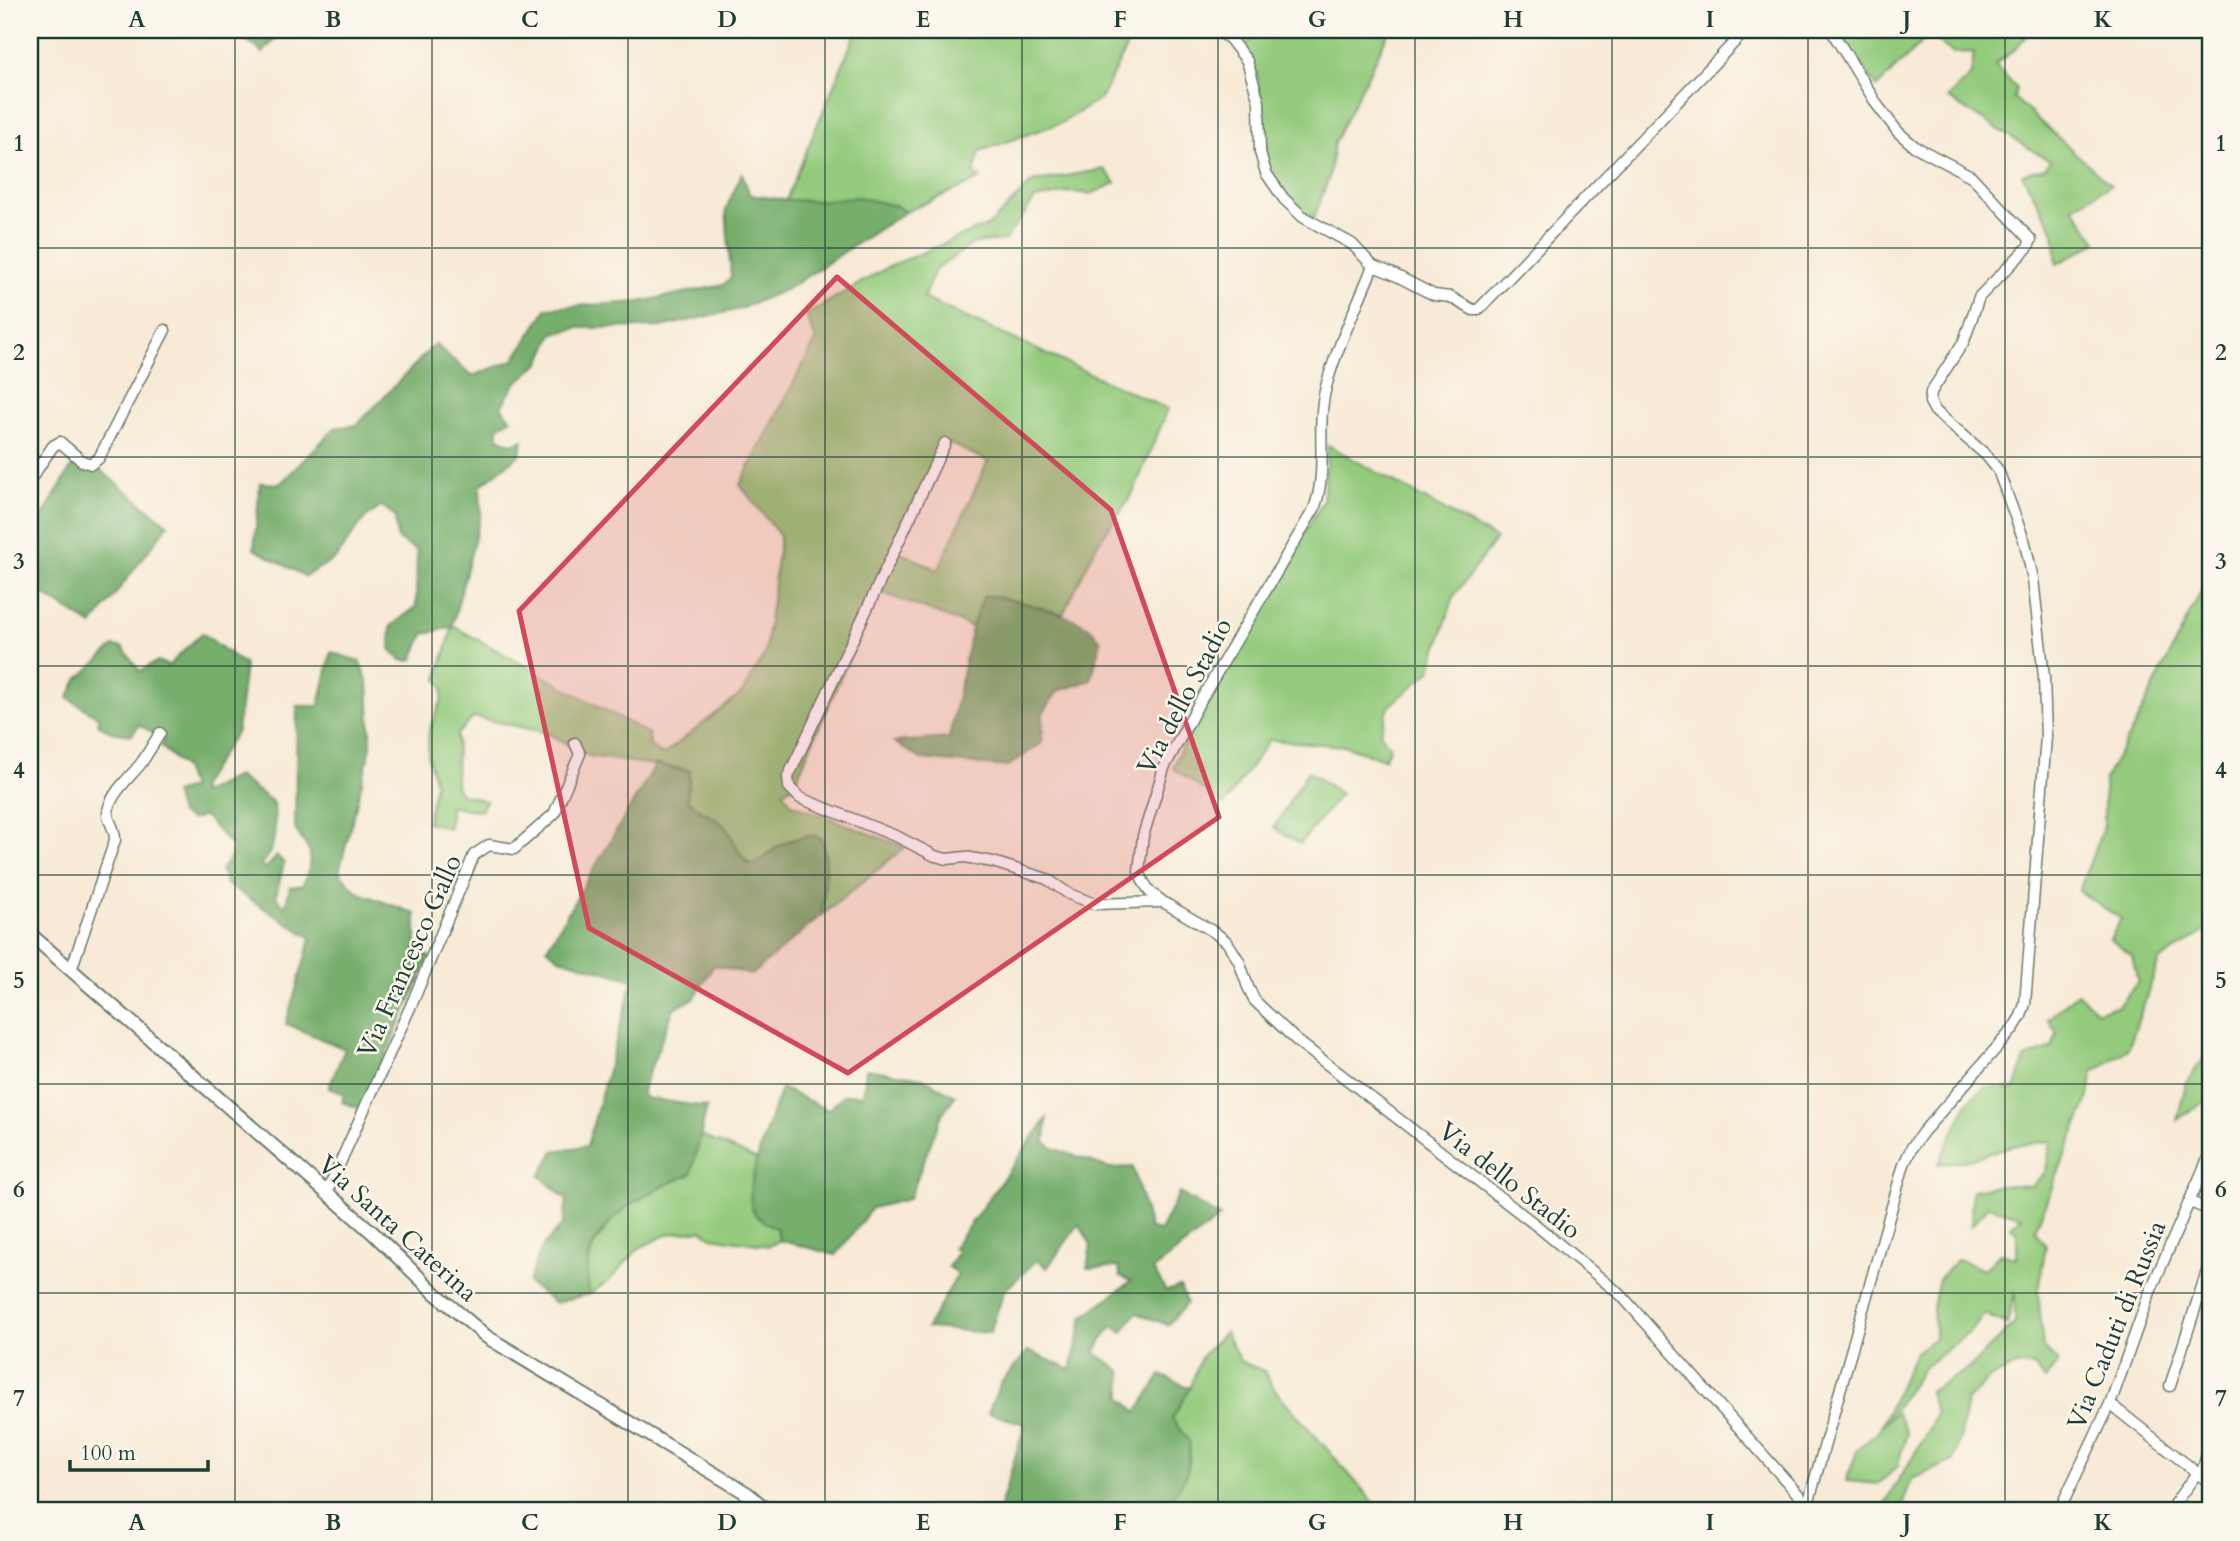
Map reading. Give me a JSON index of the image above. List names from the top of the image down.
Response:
{
  "streets": {
    "street": [
      "Via dello Stadio",
      "Via Francesco Gallo",
      "Via Santa Caterina",
      "Via Caduti di Russia"
    ]
  },
  "crossings": [
    ["Via Francesco Gallo", "Via Santa Caterina"]
  ],
  "scale_bar": "100 m",
  "grid": {
    "columns": [
      "A",
      "B",
      "C",
      "D",
      "E",
      "F",
      "G",
      "H",
      "I",
      "J",
      "K"
    ],
    "rows": [
      "1",
      "2",
      "3",
      "4",
      "5",
      "6",
      "7"
    ]
  }
}
